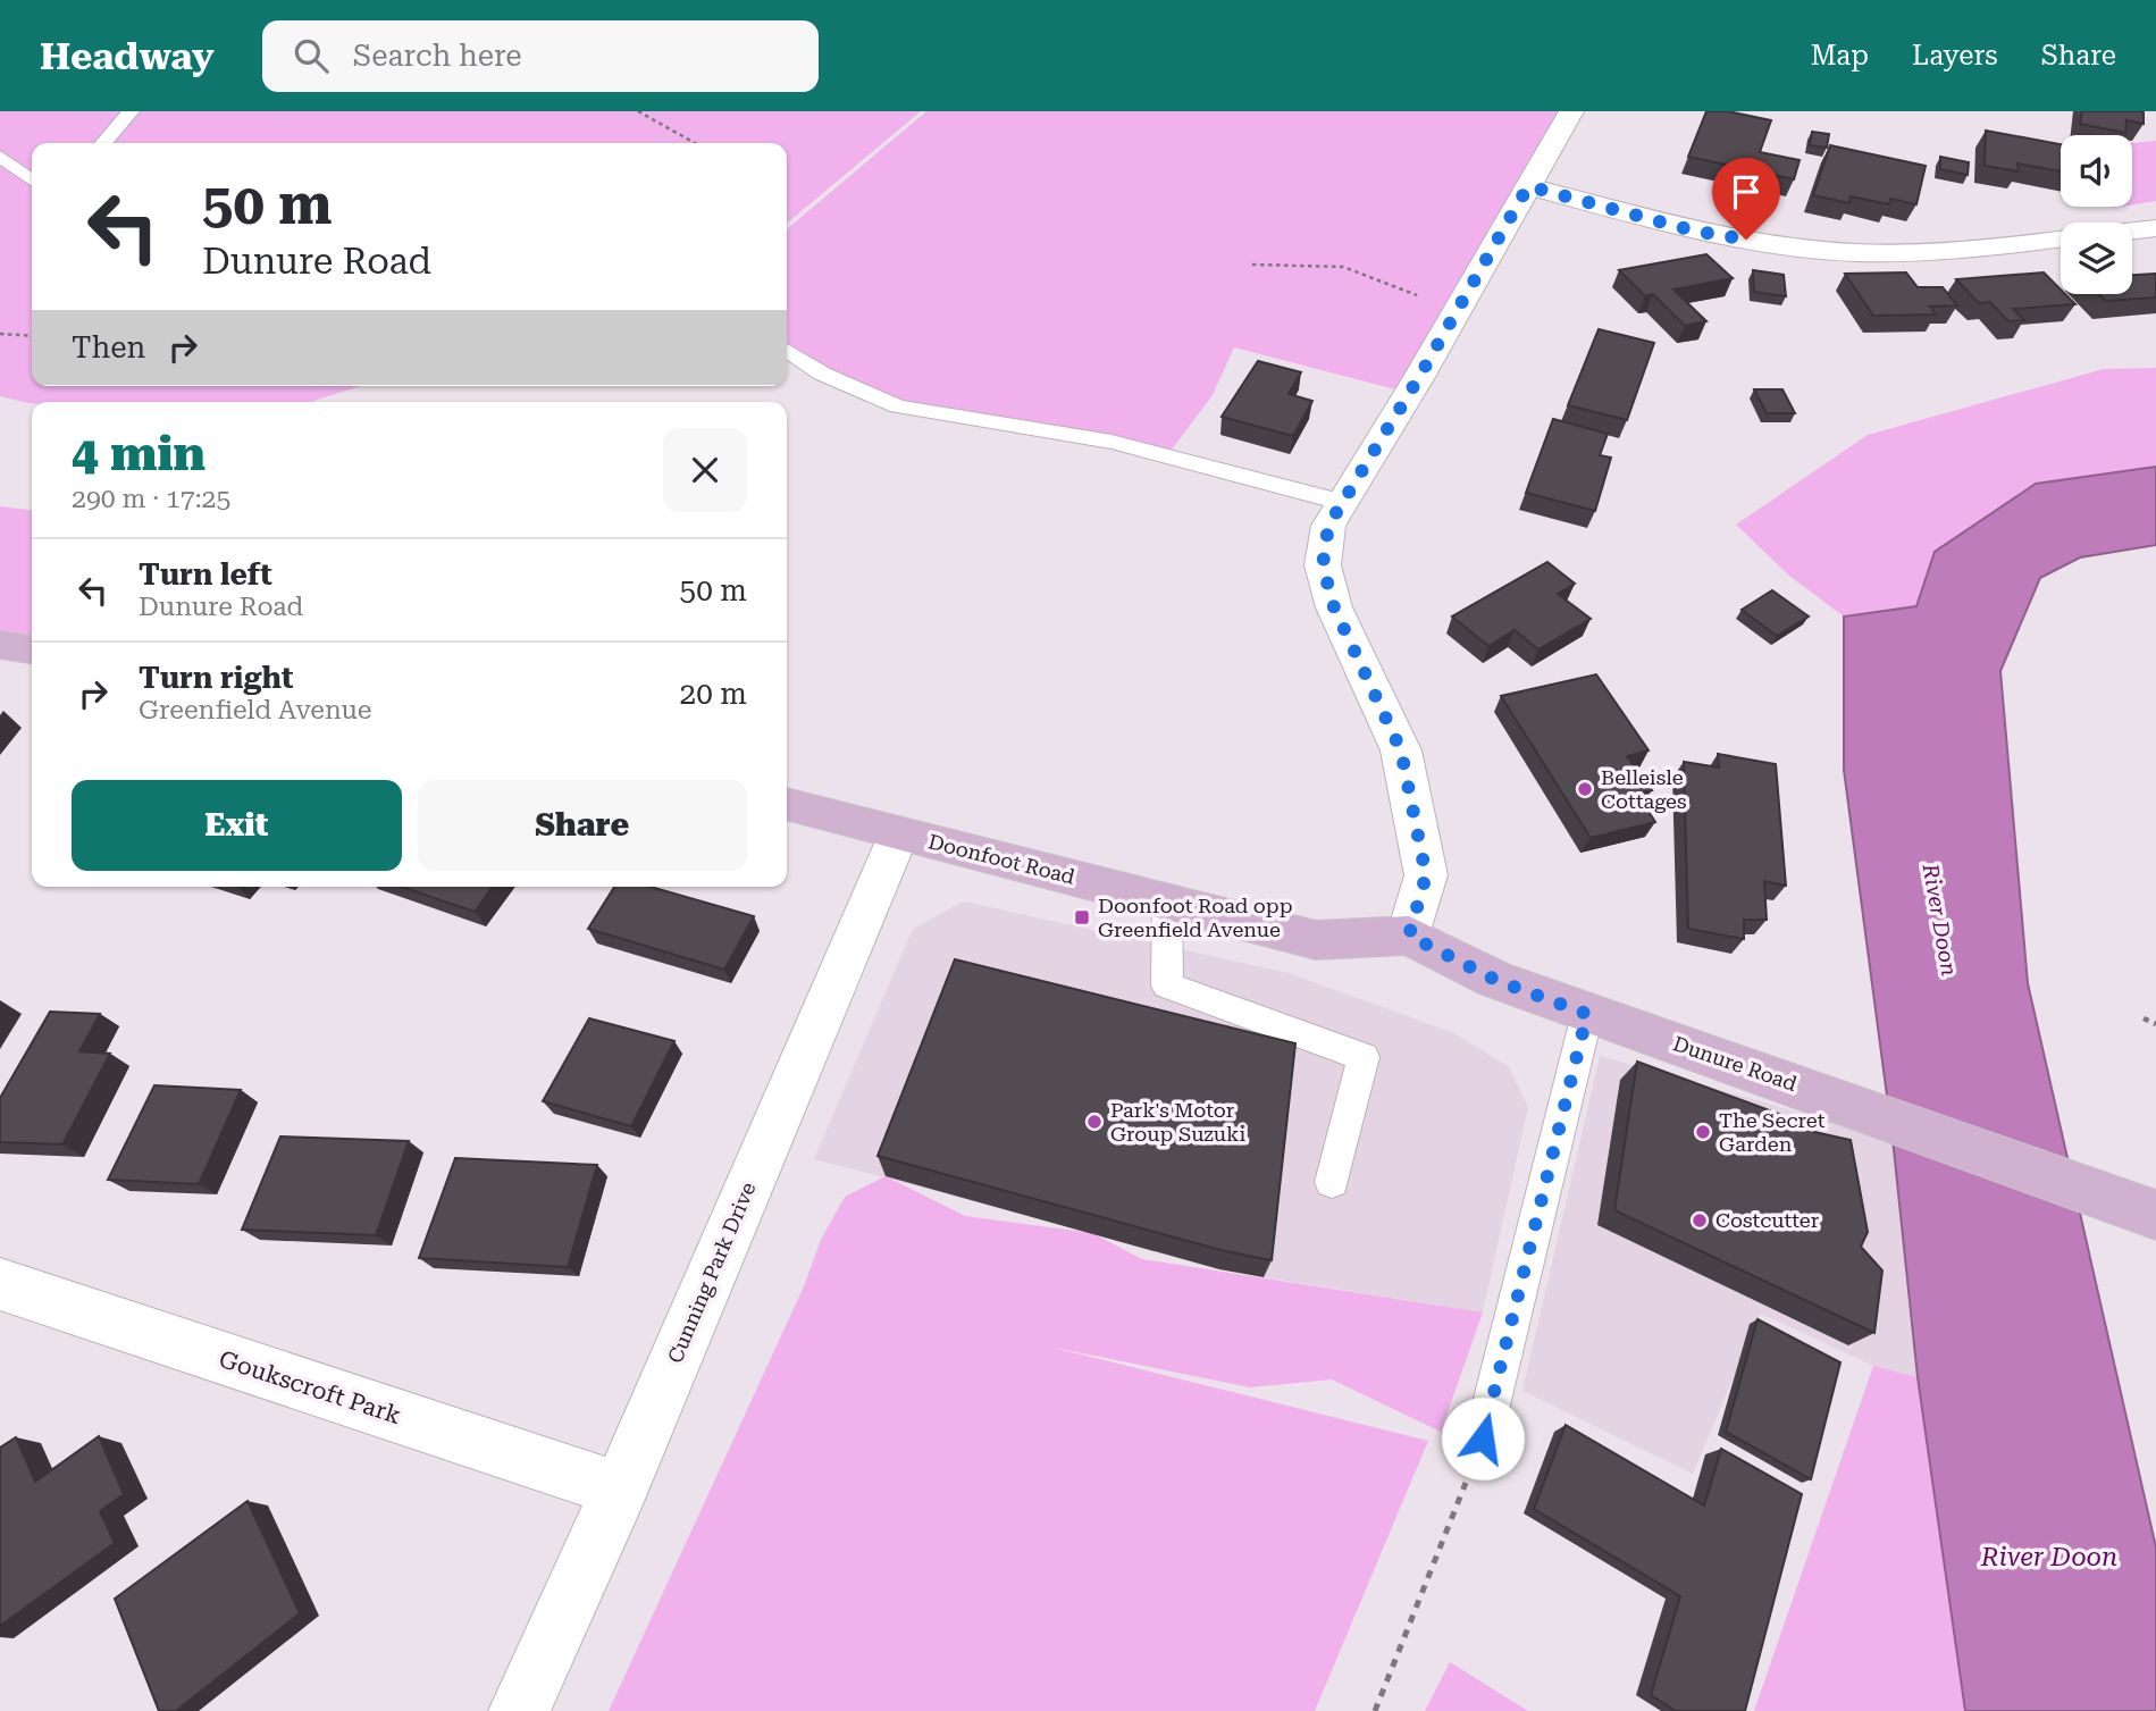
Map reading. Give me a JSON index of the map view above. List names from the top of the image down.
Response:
{
  "streets": {
    "main road": ["Doonfoot Road", "Dunure Road"],
    "street": ["Cunning Park Drive", "Goukscroft Park"]
  },
  "crossings": [
    ["Doonfoot Road", "Dunure Road"],
    ["Doonfoot Road", "Cunning Park Drive"],
    ["Cunning Park Drive", "Goukscroft Park"]
  ],
  "water": ["River Doon"],
  "places": {
    "other": [
      "Belleisle Cottages",
      "Park's Motor Group Suzuki",
      "The Secret Garden",
      "Costcutter"
    ],
    "transit": ["Doonfoot Road opp Greenfield Avenue"]
  },
  "page": {
    "header": "Headway",
    "search": "Search here",
    "nav": ["Map", "Layers", "Share"],
    "turn": ["50 m", "Dunure Road"],
    "then": "Then",
    "heading": ["4 min", "290 m · 17:25"],
    "list": [
      {
        "name": "Turn left",
        "note": "Dunure Road",
        "value": "50 m"
      },
      {
        "name": "Turn right",
        "note": "Greenfield Avenue",
        "value": "20 m"
      }
    ],
    "buttons": ["Exit", "Share"]
  }
}
